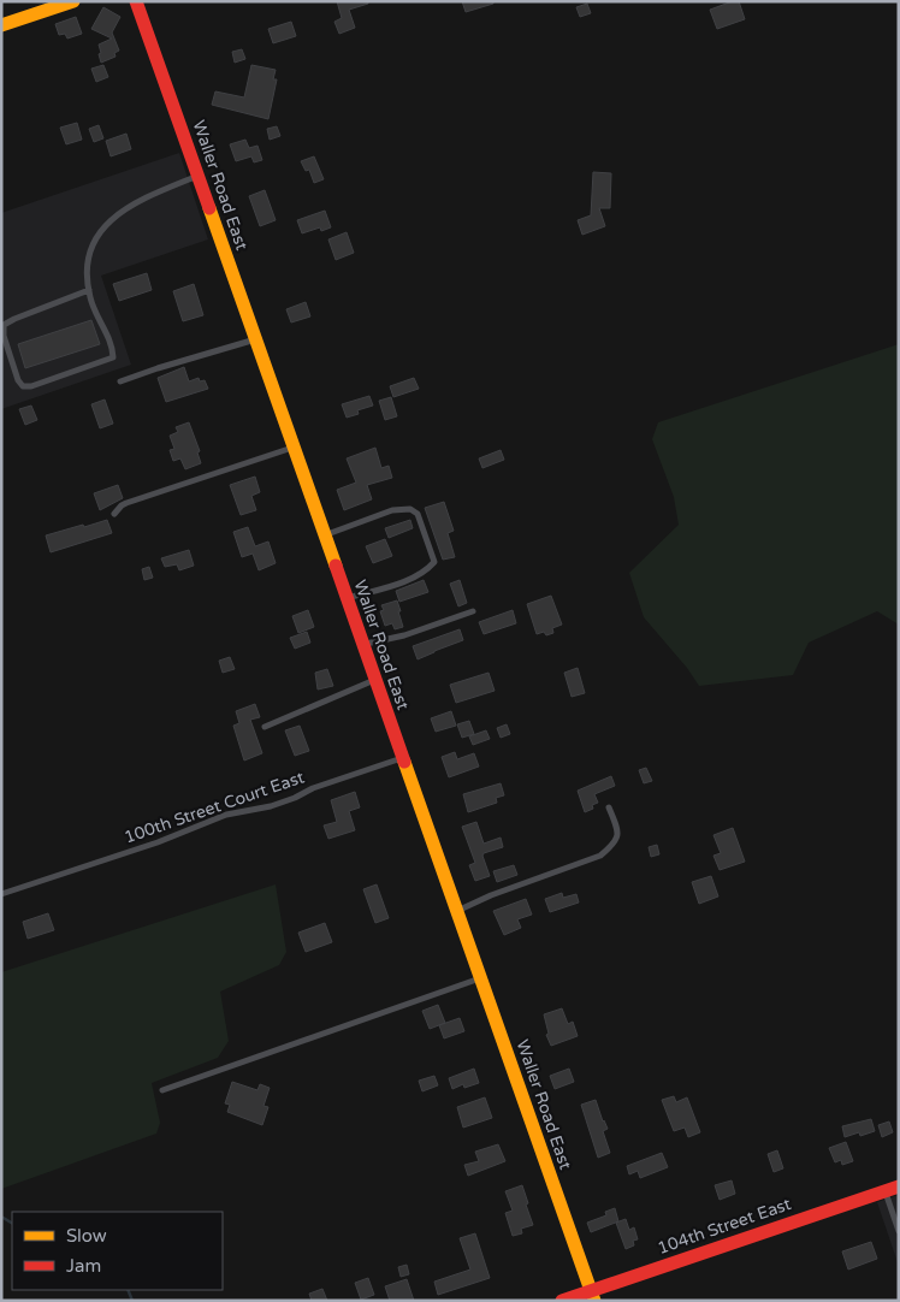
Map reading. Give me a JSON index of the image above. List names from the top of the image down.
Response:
{
  "streets": {
    "street": ["Waller Road East", "104th Street East"],
    "lane": ["100th Street Court East"]
  },
  "crossings": [
    ["Waller Road East", "100th Street Court East"],
    ["Waller Road East", "104th Street East"]
  ],
  "legend": ["Slow", "Jam"]
}
